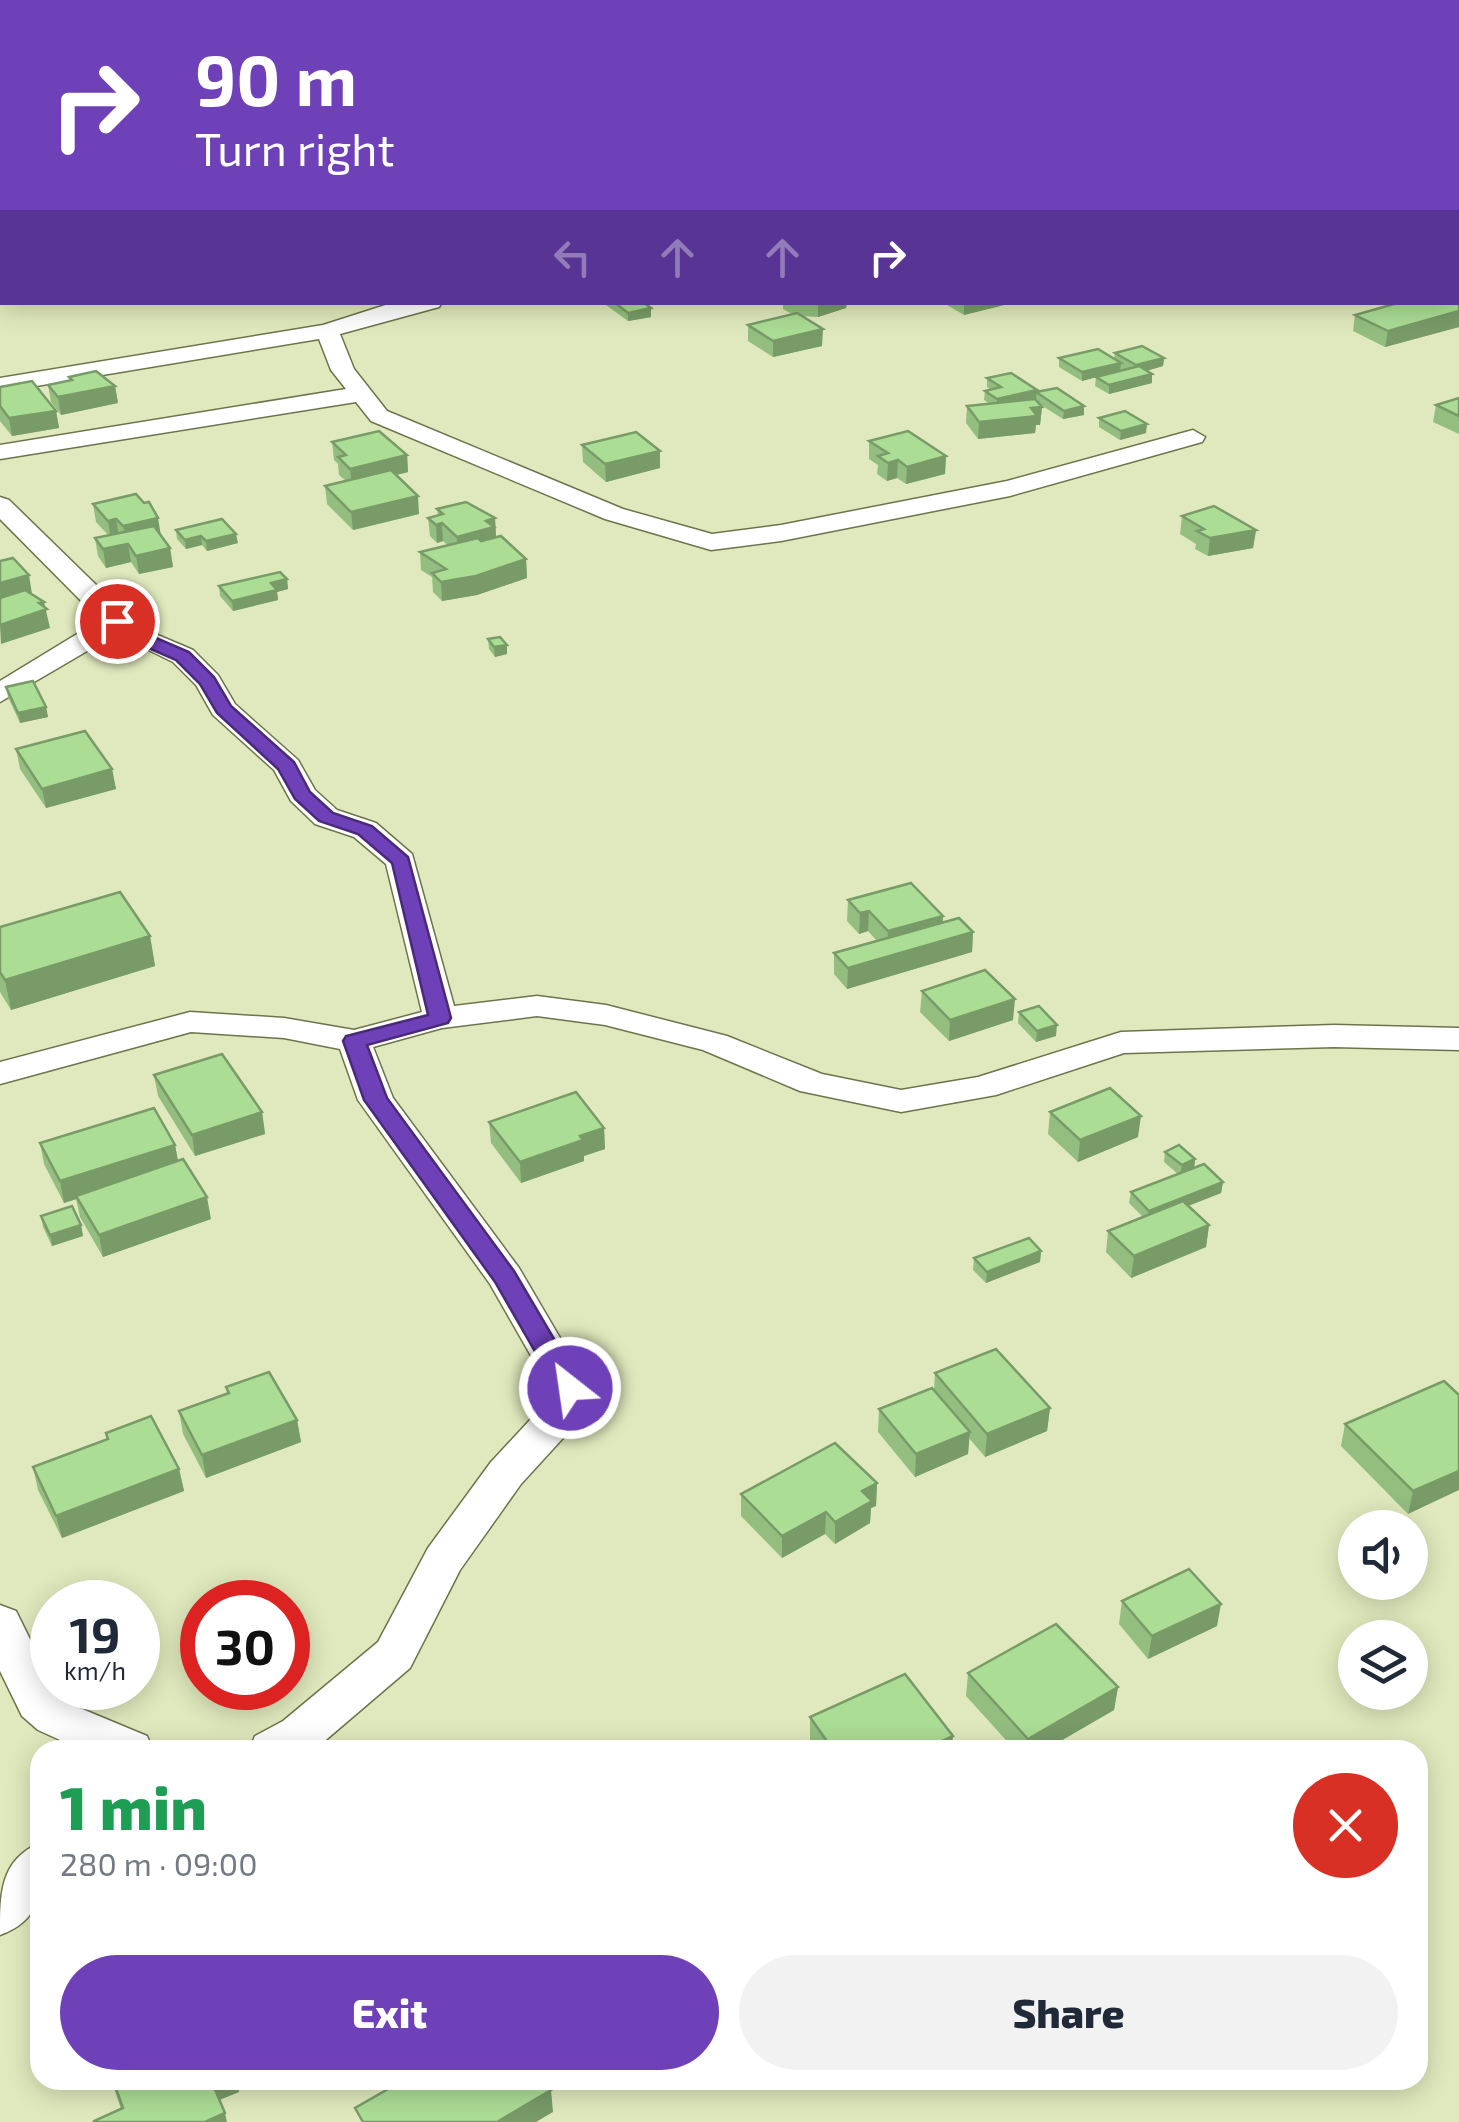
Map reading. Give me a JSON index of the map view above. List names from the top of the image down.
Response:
{
  "page": {
    "turn": ["90 m", "Turn right"],
    "speed": "19 km/h",
    "limit": "30",
    "heading": ["1 min", "280 m · 09:00"],
    "buttons": ["Exit", "Share"]
  }
}
